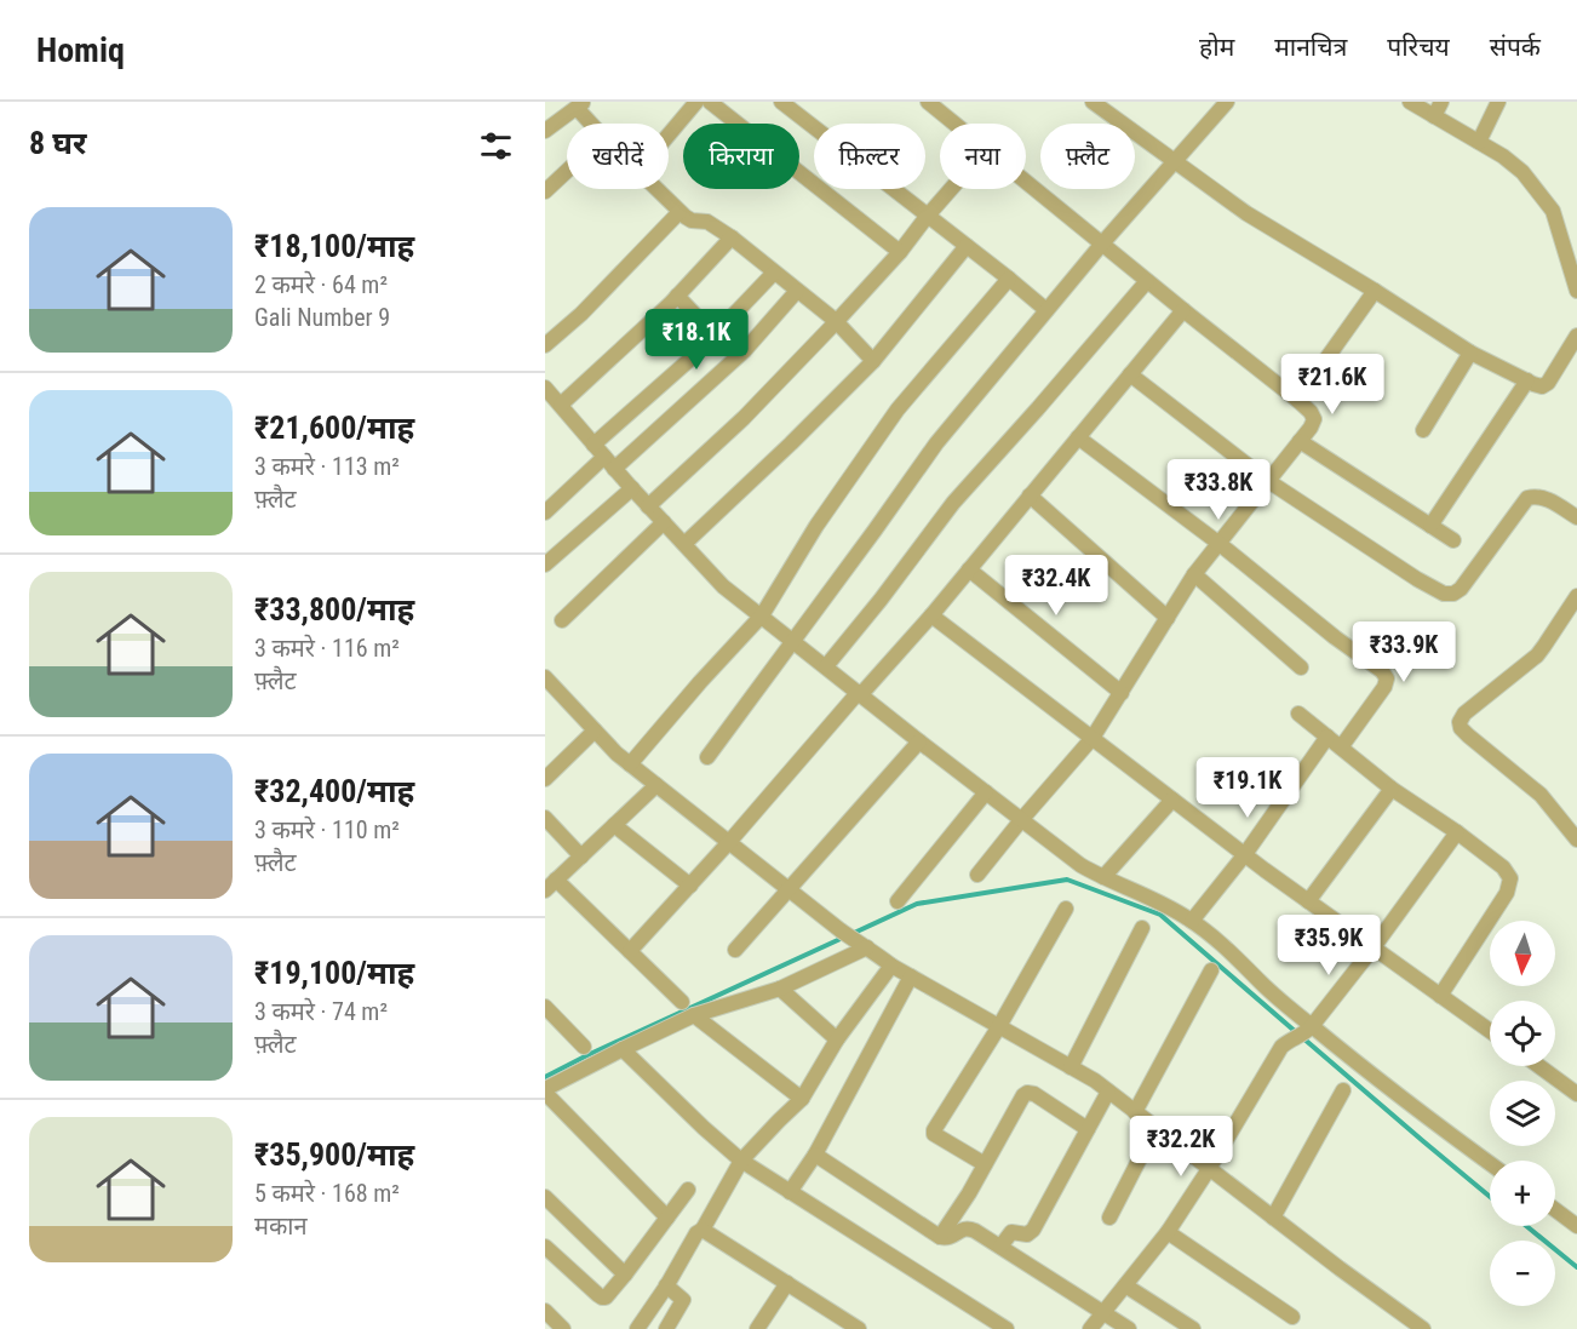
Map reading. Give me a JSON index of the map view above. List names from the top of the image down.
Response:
{
  "north": "bottom",
  "page": {
    "header": "Homiq",
    "nav": [
      "होम",
      "मानचित्र",
      "परिचय",
      "संपर्क"
    ],
    "heading": "8 घर",
    "chip": [
      "खरीदें",
      "किराया",
      "फ़िल्टर",
      "नया",
      "फ़्लैट"
    ],
    "list": [
      {
        "name": "₹18,100/माह",
        "note": "2 कमरे · 64 m² · Gali Number 9"
      },
      {
        "name": "₹21,600/माह",
        "note": "3 कमरे · 113 m² · फ़्लैट"
      },
      {
        "name": "₹33,800/माह",
        "note": "3 कमरे · 116 m² · फ़्लैट"
      },
      {
        "name": "₹32,400/माह",
        "note": "3 कमरे · 110 m² · फ़्लैट"
      },
      {
        "name": "₹19,100/माह",
        "note": "3 कमरे · 74 m² · फ़्लैट"
      },
      {
        "name": "₹35,900/माह",
        "note": "5 कमरे · 168 m² · मकान"
      }
    ],
    "price": [
      "₹18.1K",
      "₹21.6K",
      "₹33.8K",
      "₹32.4K",
      "₹33.9K",
      "₹19.1K",
      "₹35.9K",
      "₹32.2K"
    ],
    "map_buttons": ["+", "−"]
  }
}
